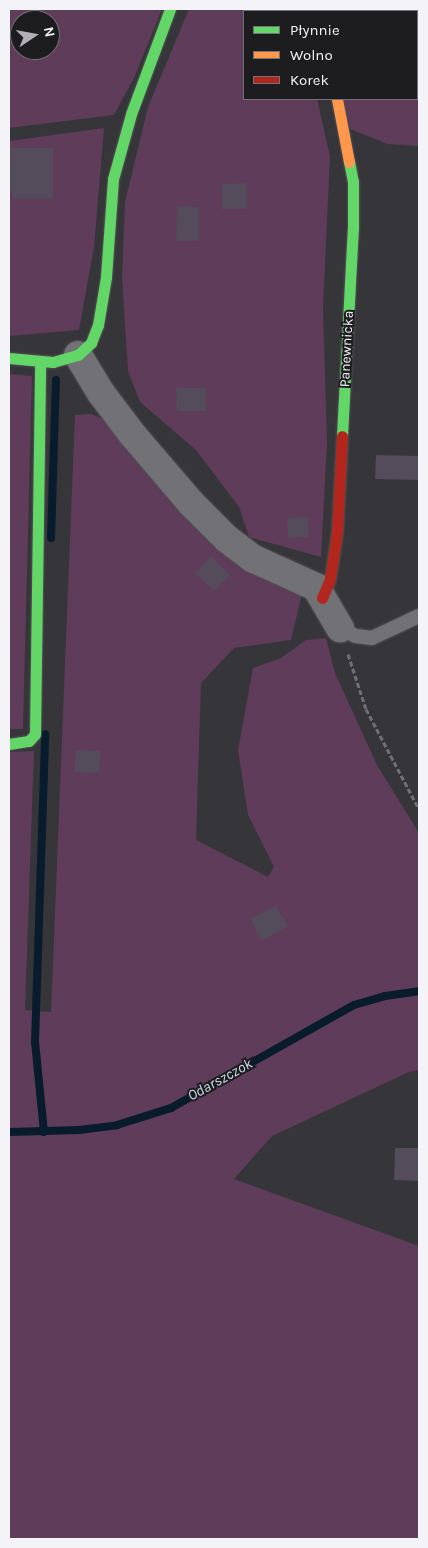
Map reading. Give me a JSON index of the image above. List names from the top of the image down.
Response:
{
  "streets": {
    "street": ["Panewnicka"]
  },
  "water": ["Odarszczok"],
  "legend": ["Płynnie", "Wolno", "Korek"],
  "north": "right"
}
